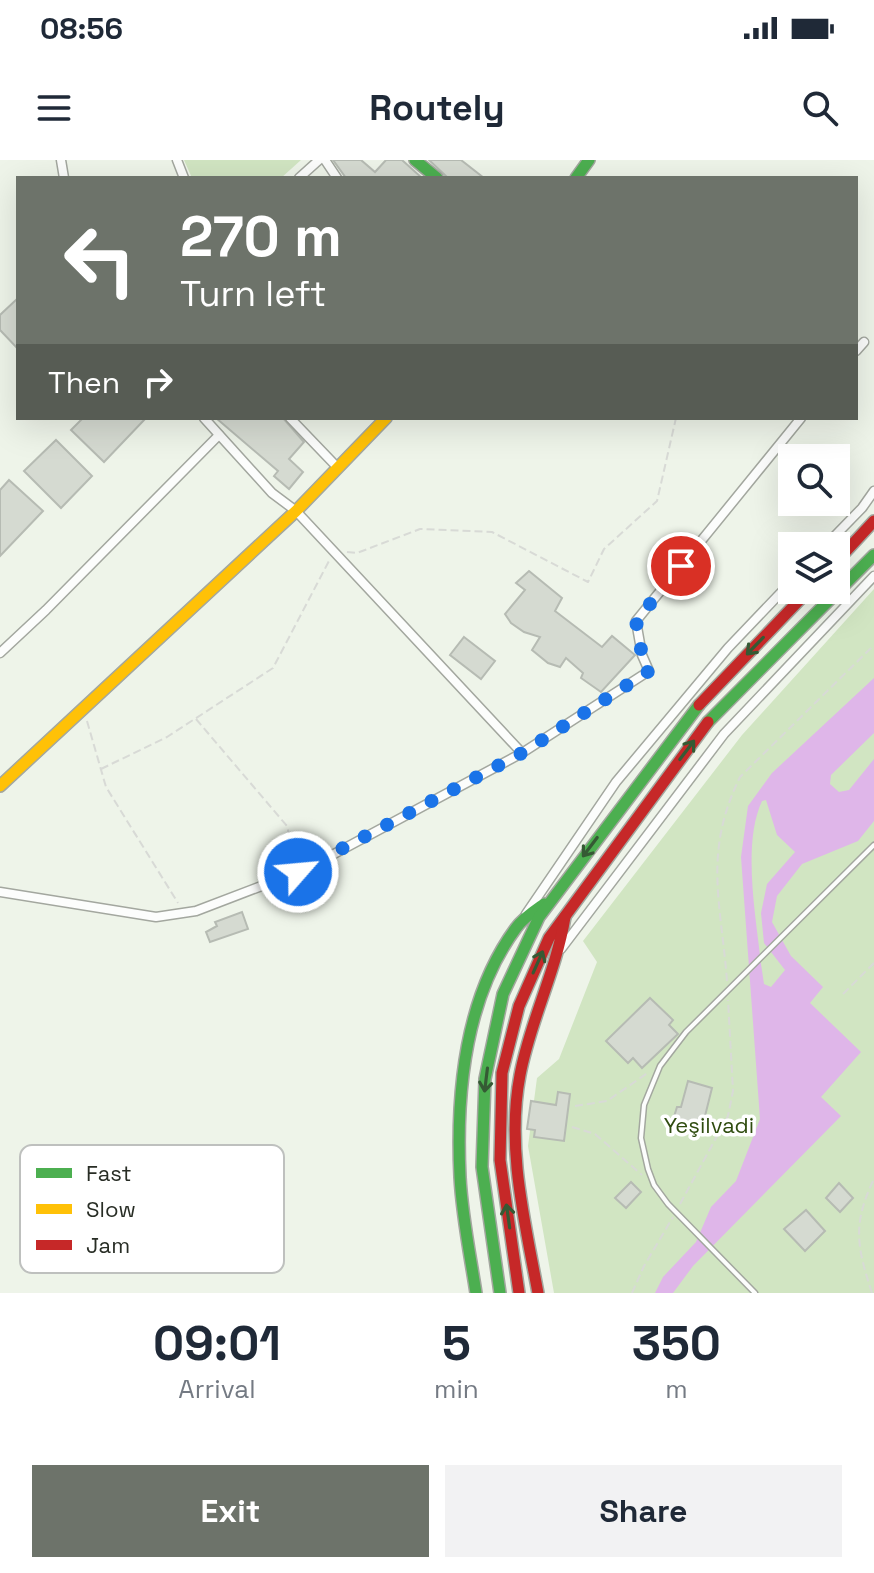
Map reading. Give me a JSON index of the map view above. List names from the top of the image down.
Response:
{
  "parks": ["Yeşilvadi"],
  "legend": ["Fast", "Slow", "Jam"],
  "page": {
    "status": "08:56",
    "header": "Routely",
    "turn": ["270 m", "Turn left"],
    "then": "Then",
    "eta": [
      "09:01",
      "Arrival",
      "5",
      "min",
      "350",
      "m"
    ],
    "buttons": ["Exit", "Share"]
  }
}
